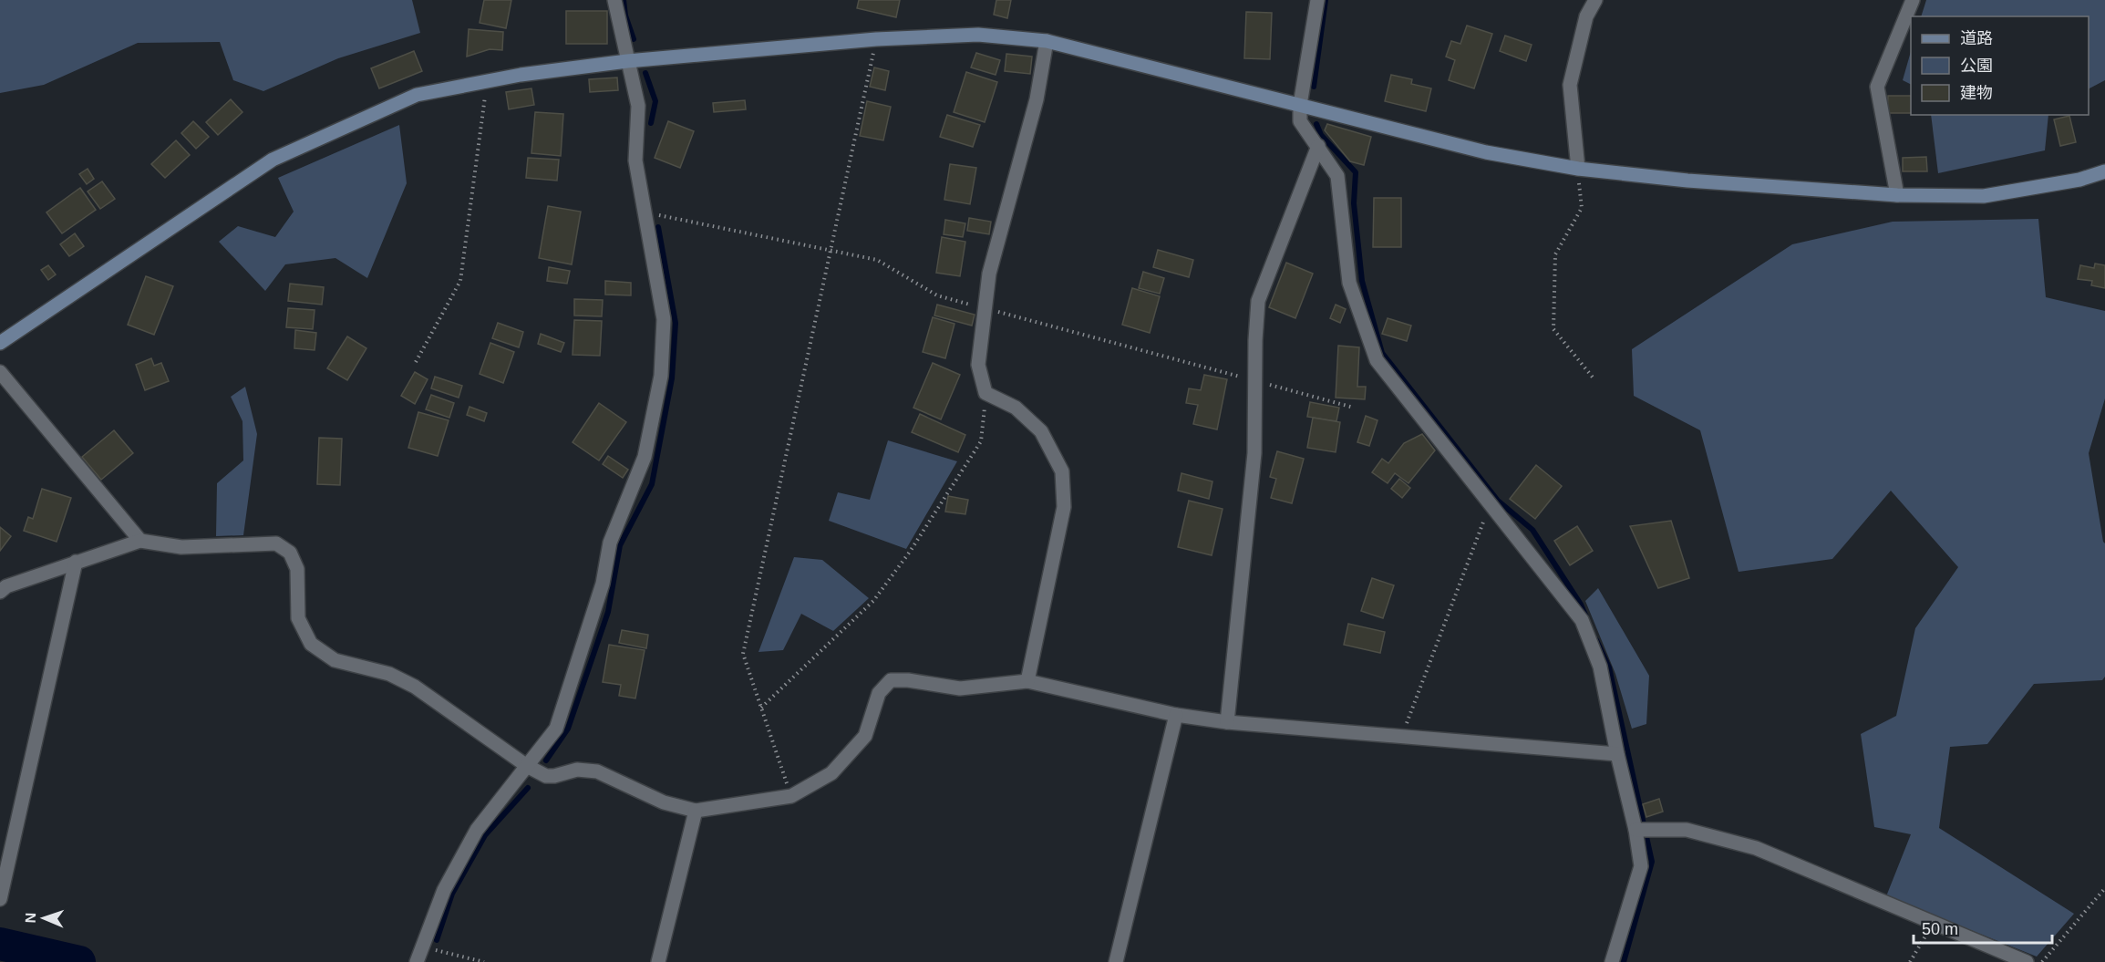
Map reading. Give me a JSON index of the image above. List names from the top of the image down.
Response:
{
  "legend": ["道路", "公園", "建物"],
  "scale_bar": "50 m",
  "north": "left"
}
